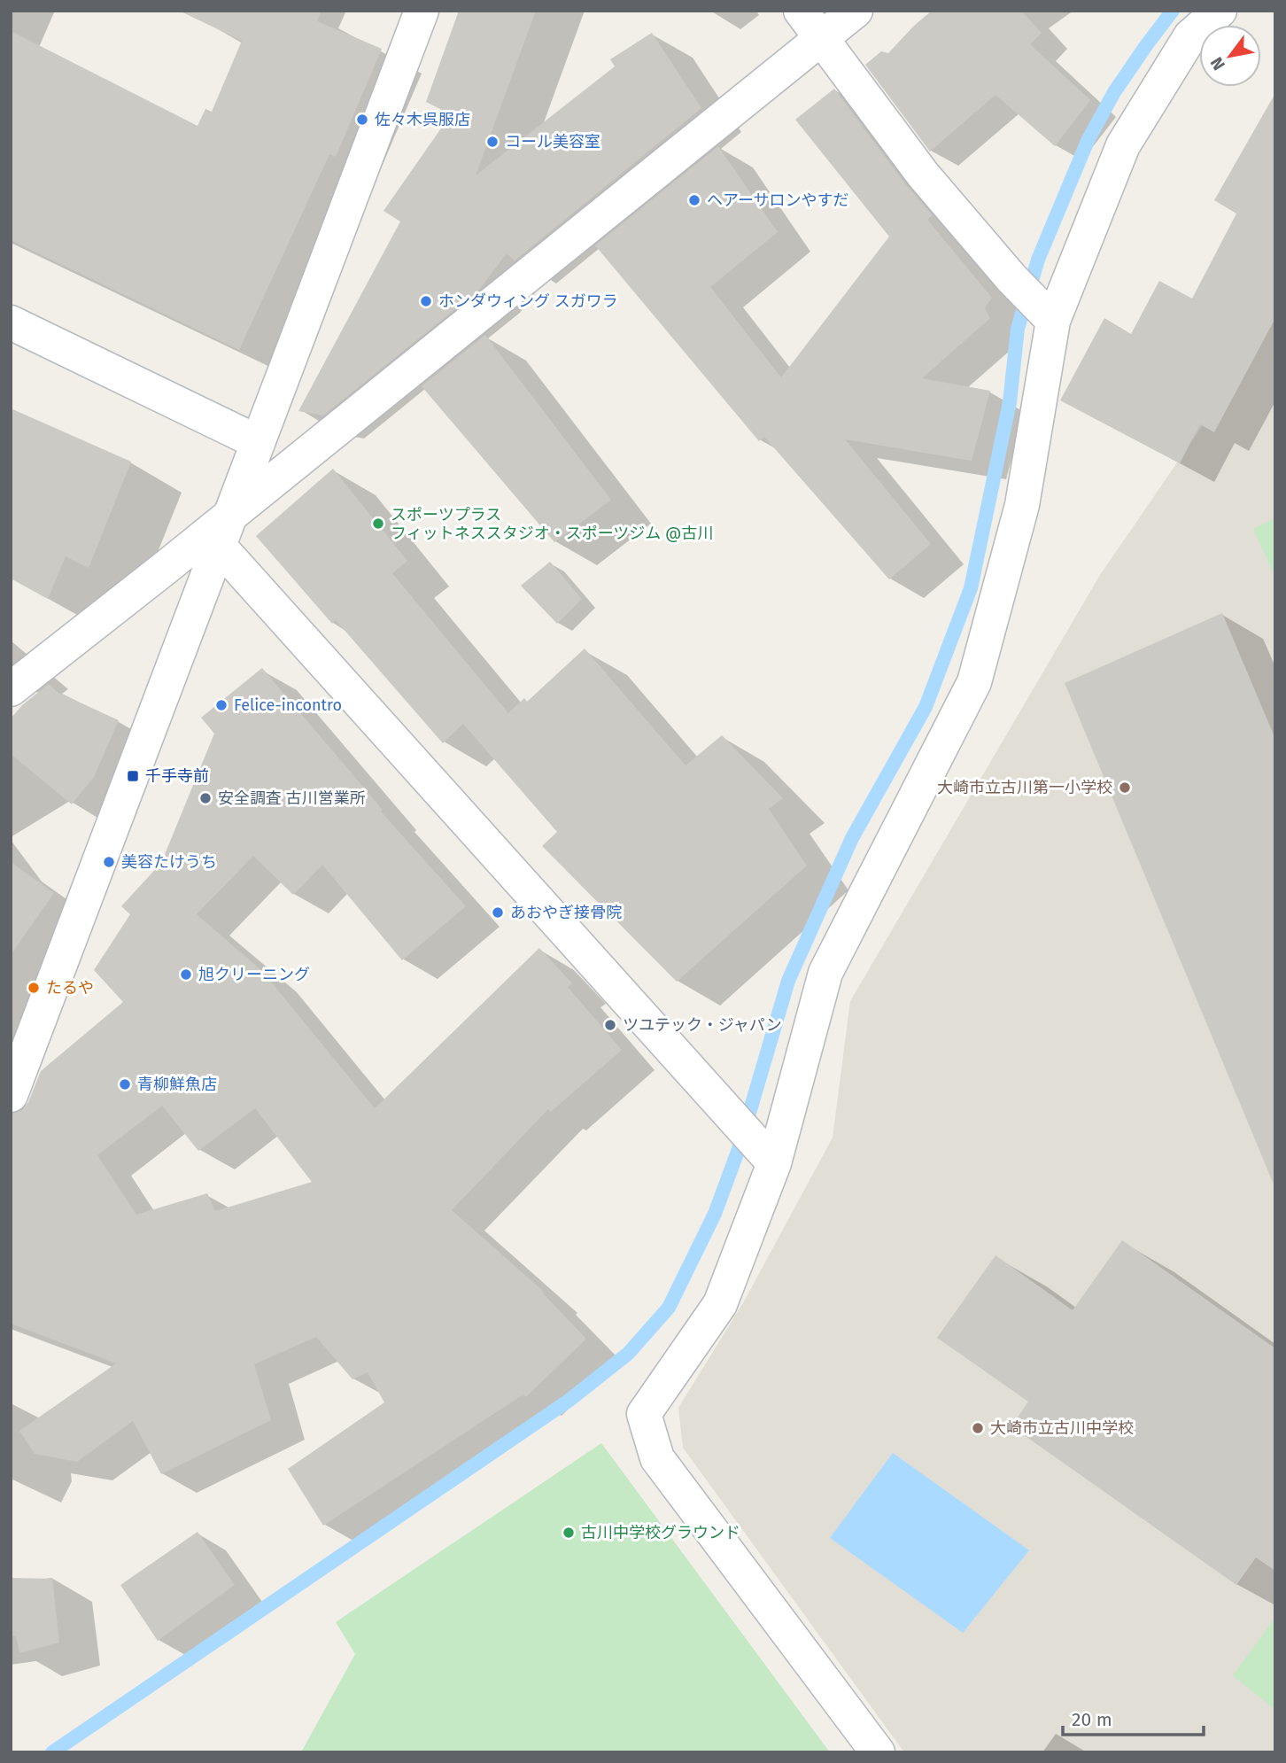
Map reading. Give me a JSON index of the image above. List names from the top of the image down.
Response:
{
  "places": {
    "other": [
      "佐々木呉服店",
      "コール美容室",
      "ヘアーサロンやすだ",
      "ホンダウィング スガワラ",
      "スポーツプラス フィットネススタジオ・スポーツジム @古川",
      "Felice-incontro",
      "大崎市立古川第一小学校",
      "安全調査 古川営業所",
      "美容たけうち",
      "あおやぎ接骨院",
      "旭クリーニング",
      "たるや",
      "ツユテック・ジャパン",
      "青柳鮮魚店",
      "大崎市立古川中学校",
      "古川中学校グラウンド"
    ],
    "transit": ["千手寺前"]
  },
  "scale_bar": "20 m",
  "north": "bottom left"
}
